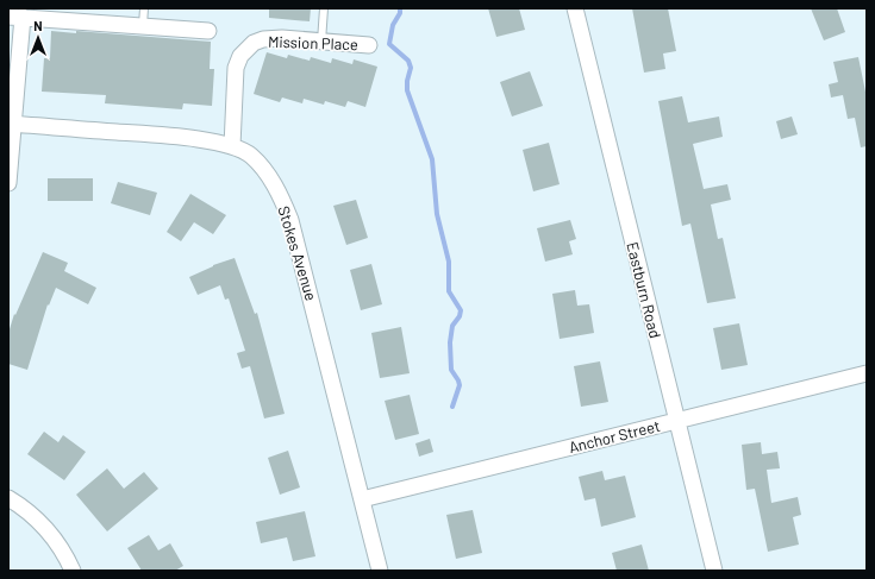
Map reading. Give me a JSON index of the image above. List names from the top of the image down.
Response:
{
  "streets": {
    "street": [
      "Mission Place",
      "Stokes Avenue",
      "Eastburn Road",
      "Anchor Street"
    ]
  },
  "crossings": [
    ["Mission Place", "Stokes Avenue"],
    ["Stokes Avenue", "Anchor Street"],
    ["Eastburn Road", "Anchor Street"]
  ],
  "north": "top"
}
